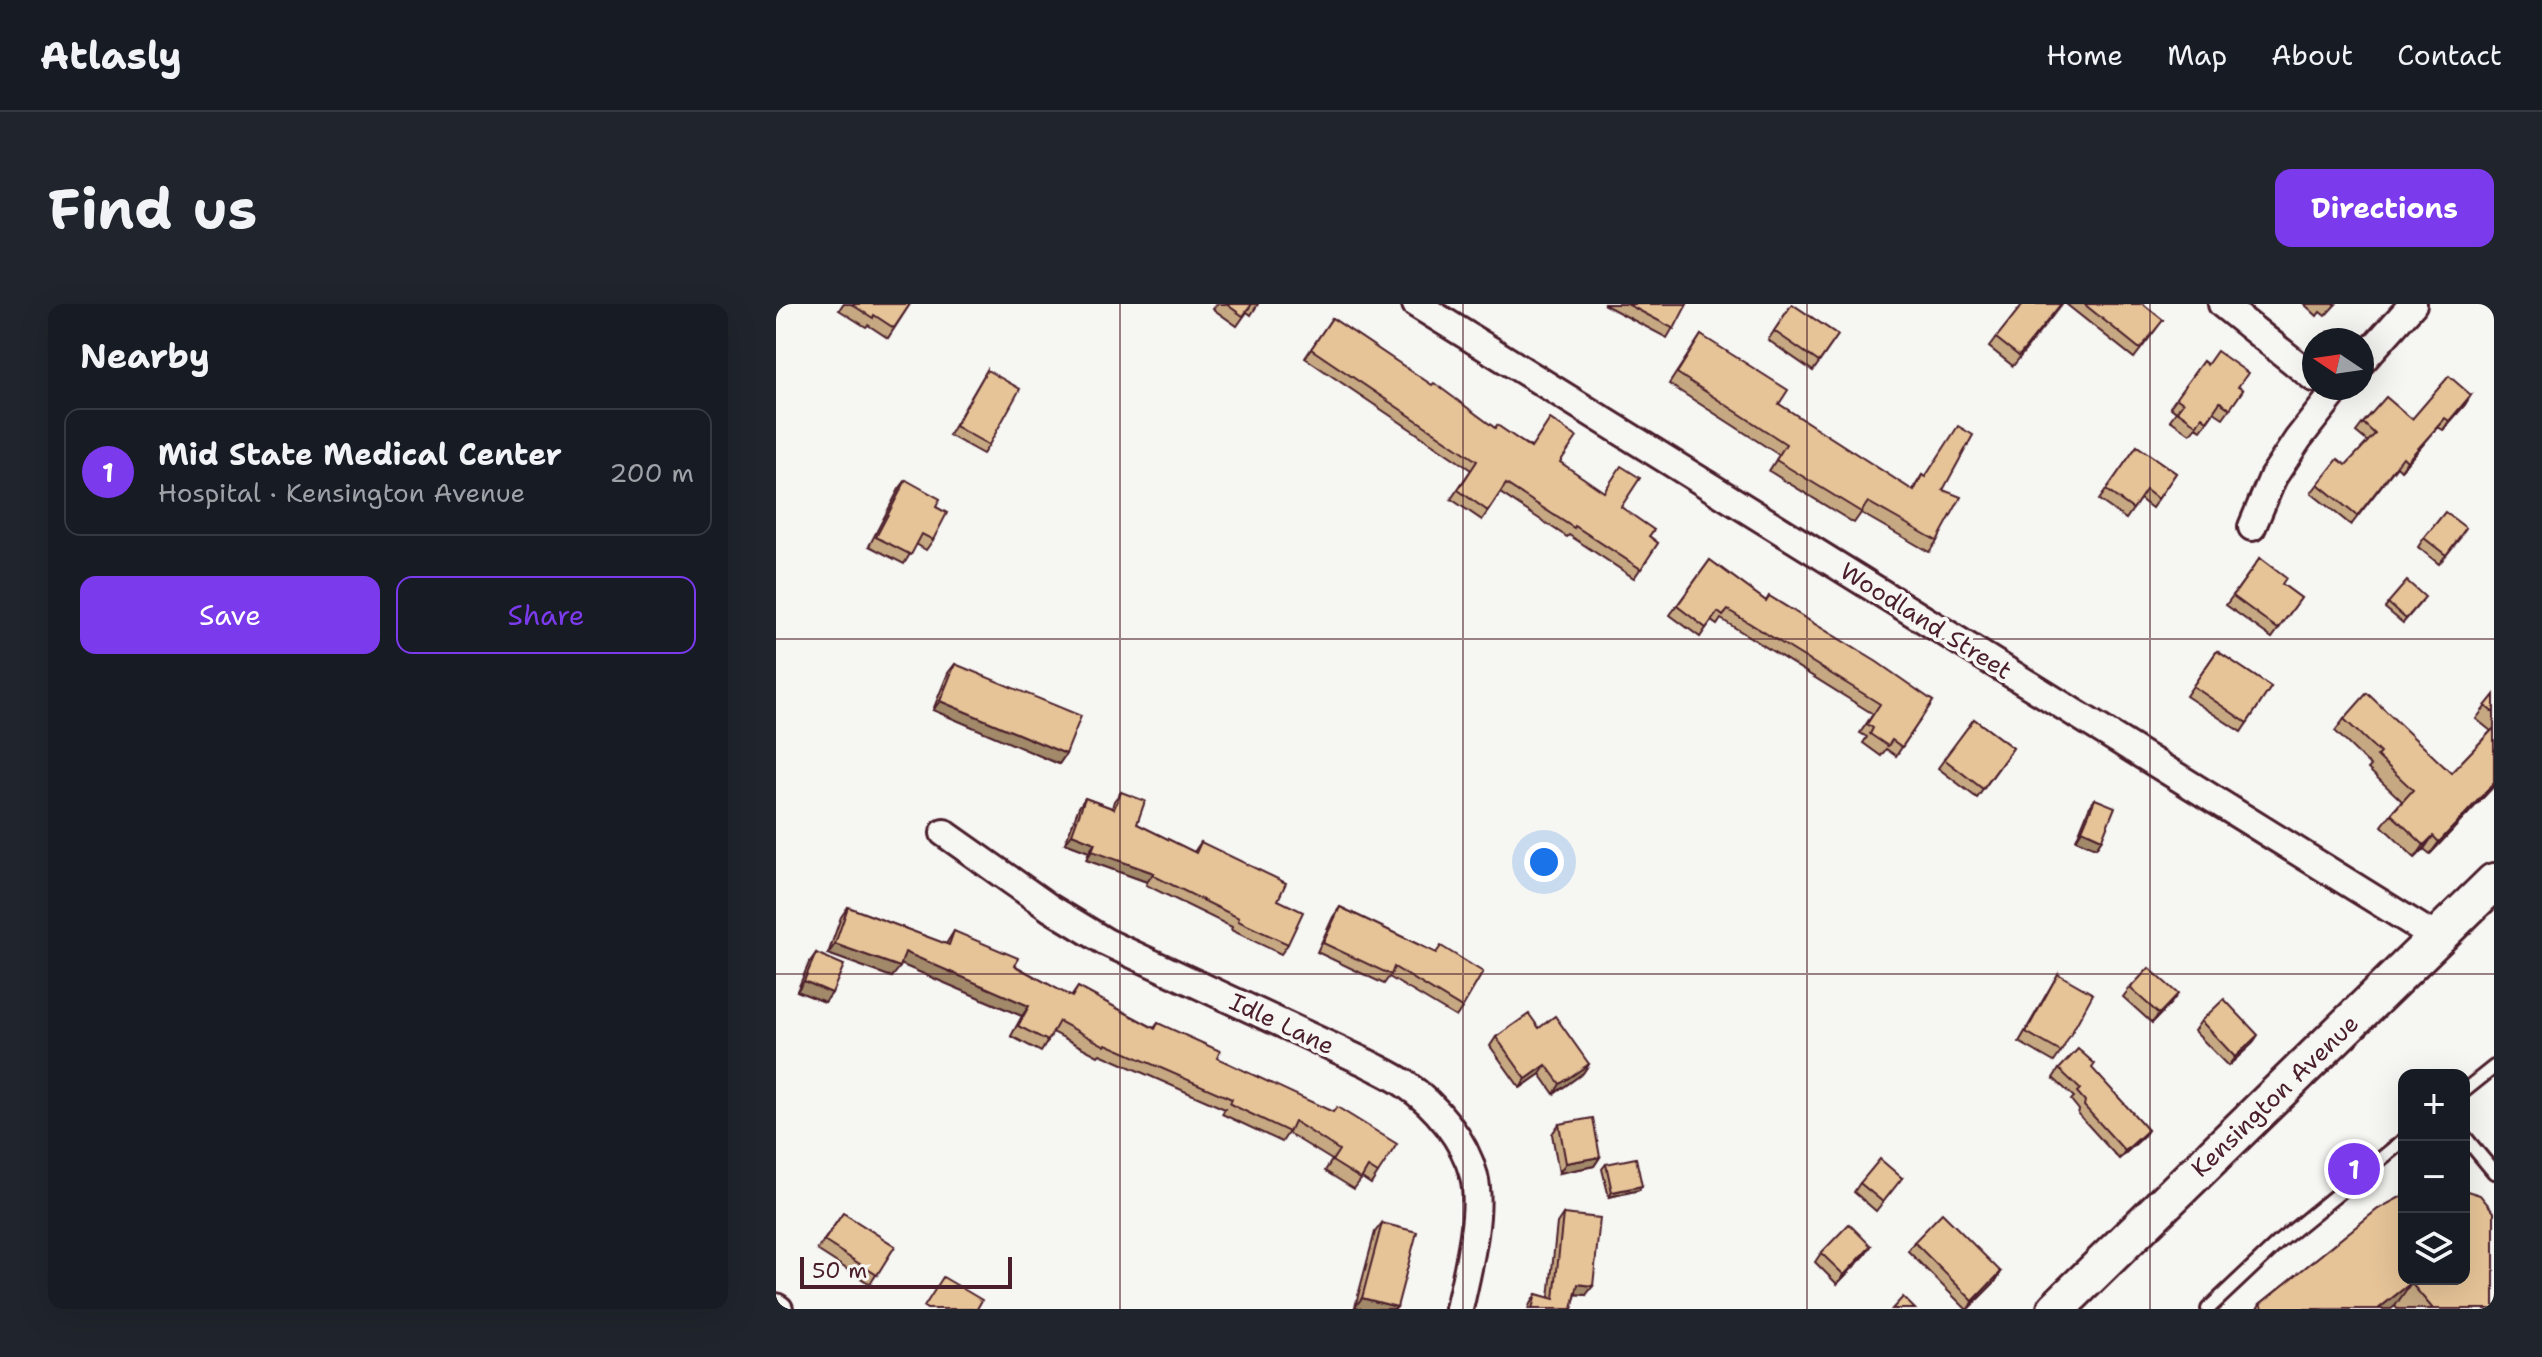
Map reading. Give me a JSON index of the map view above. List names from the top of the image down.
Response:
{
  "streets": {
    "main road": ["Kensington Avenue"],
    "street": ["Woodland Street", "Idle Lane"]
  },
  "crossings": [
    ["Woodland Street", "Kensington Avenue"]
  ],
  "scale_bar": "50 m",
  "north": "left",
  "page": {
    "header": "Atlasly",
    "nav": [
      "Home",
      "Map",
      "About",
      "Contact"
    ],
    "buttons": [
      "Directions",
      ["Save", "Share"]
    ],
    "title": "Find us",
    "heading": "Nearby",
    "list": [
      {
        "mark": "1",
        "name": "Mid State Medical Center",
        "note": "Hospital · Kensington Avenue",
        "value": "200 m"
      }
    ],
    "map_buttons": ["+", "−"],
    "pins": "1",
    "scale": "50 m"
  }
}
